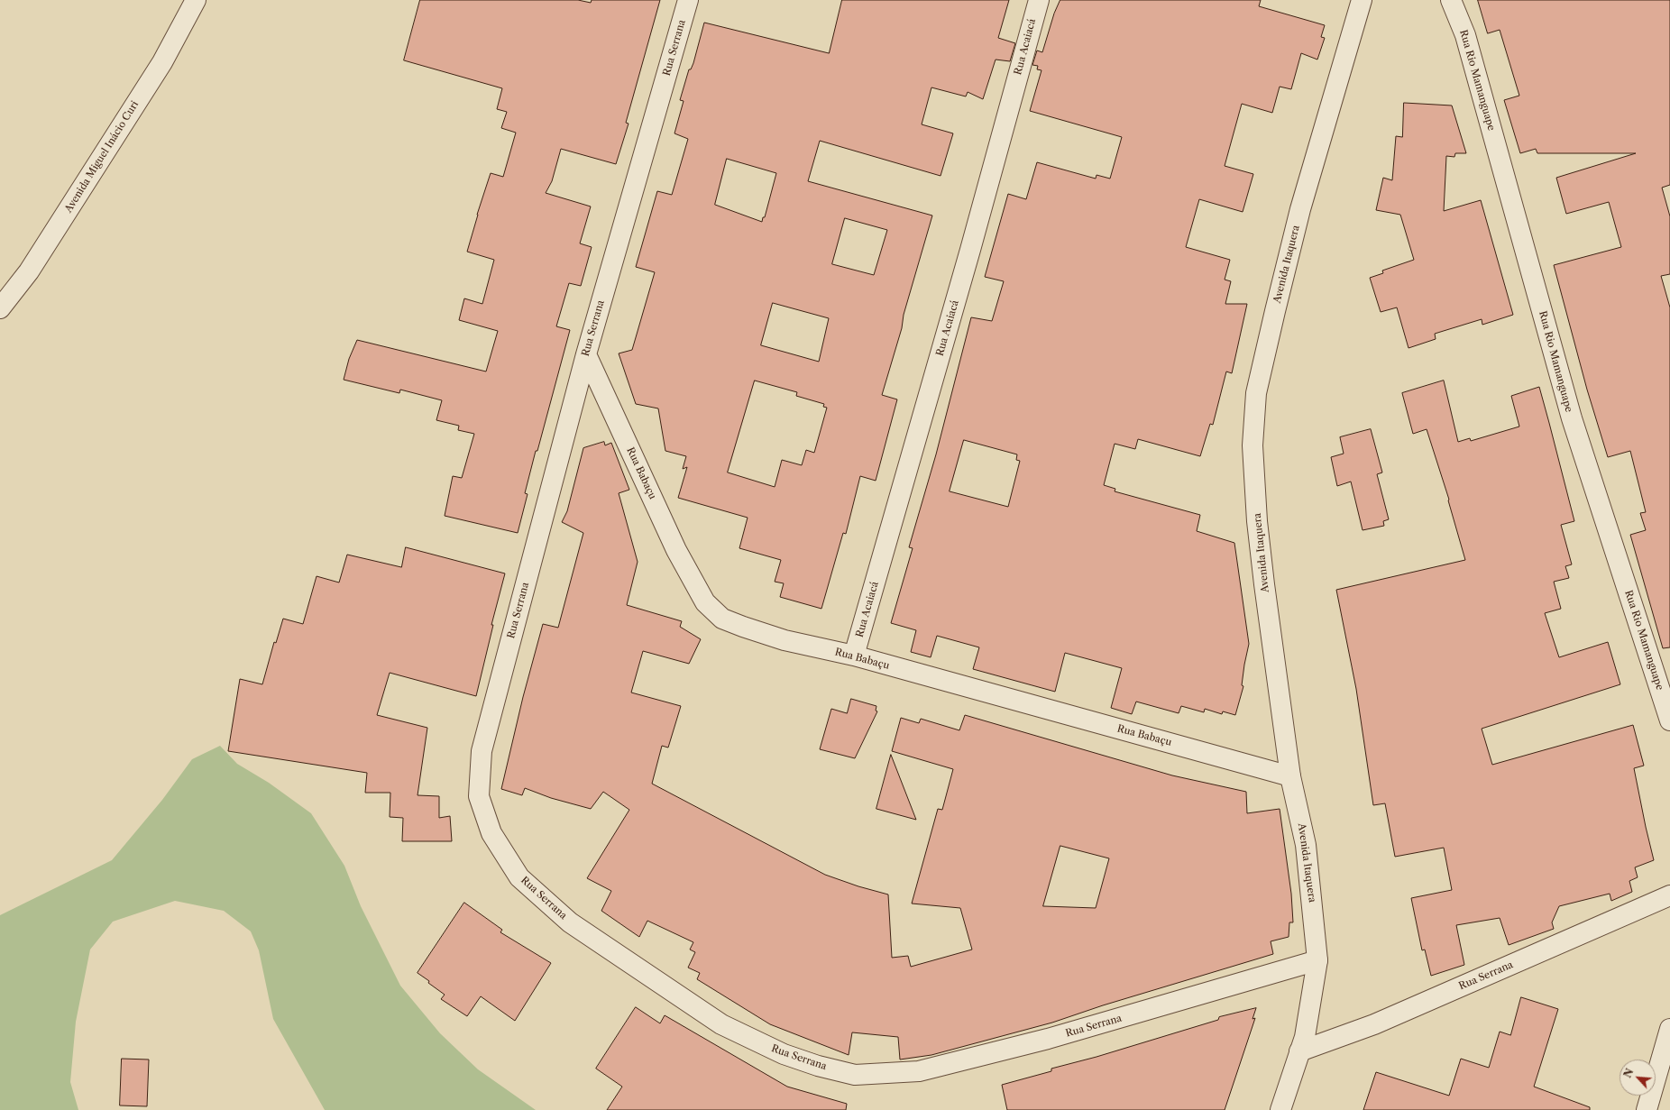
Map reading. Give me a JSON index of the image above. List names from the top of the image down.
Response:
{
  "streets": {
    "street": [
      "Rua Acaiacá",
      "Rua Serrana",
      "Rua Rio Mamanguape",
      "Avenida Miguel Inácio Curi",
      "Avenida Itaquera",
      "Rua Babaçu"
    ]
  },
  "crossings": [
    ["Rua Acaiacá", "Rua Babaçu"],
    ["Rua Serrana", "Avenida Itaquera"],
    ["Rua Serrana", "Rua Babaçu"],
    ["Avenida Itaquera", "Rua Babaçu"]
  ],
  "north": "top left"
}
